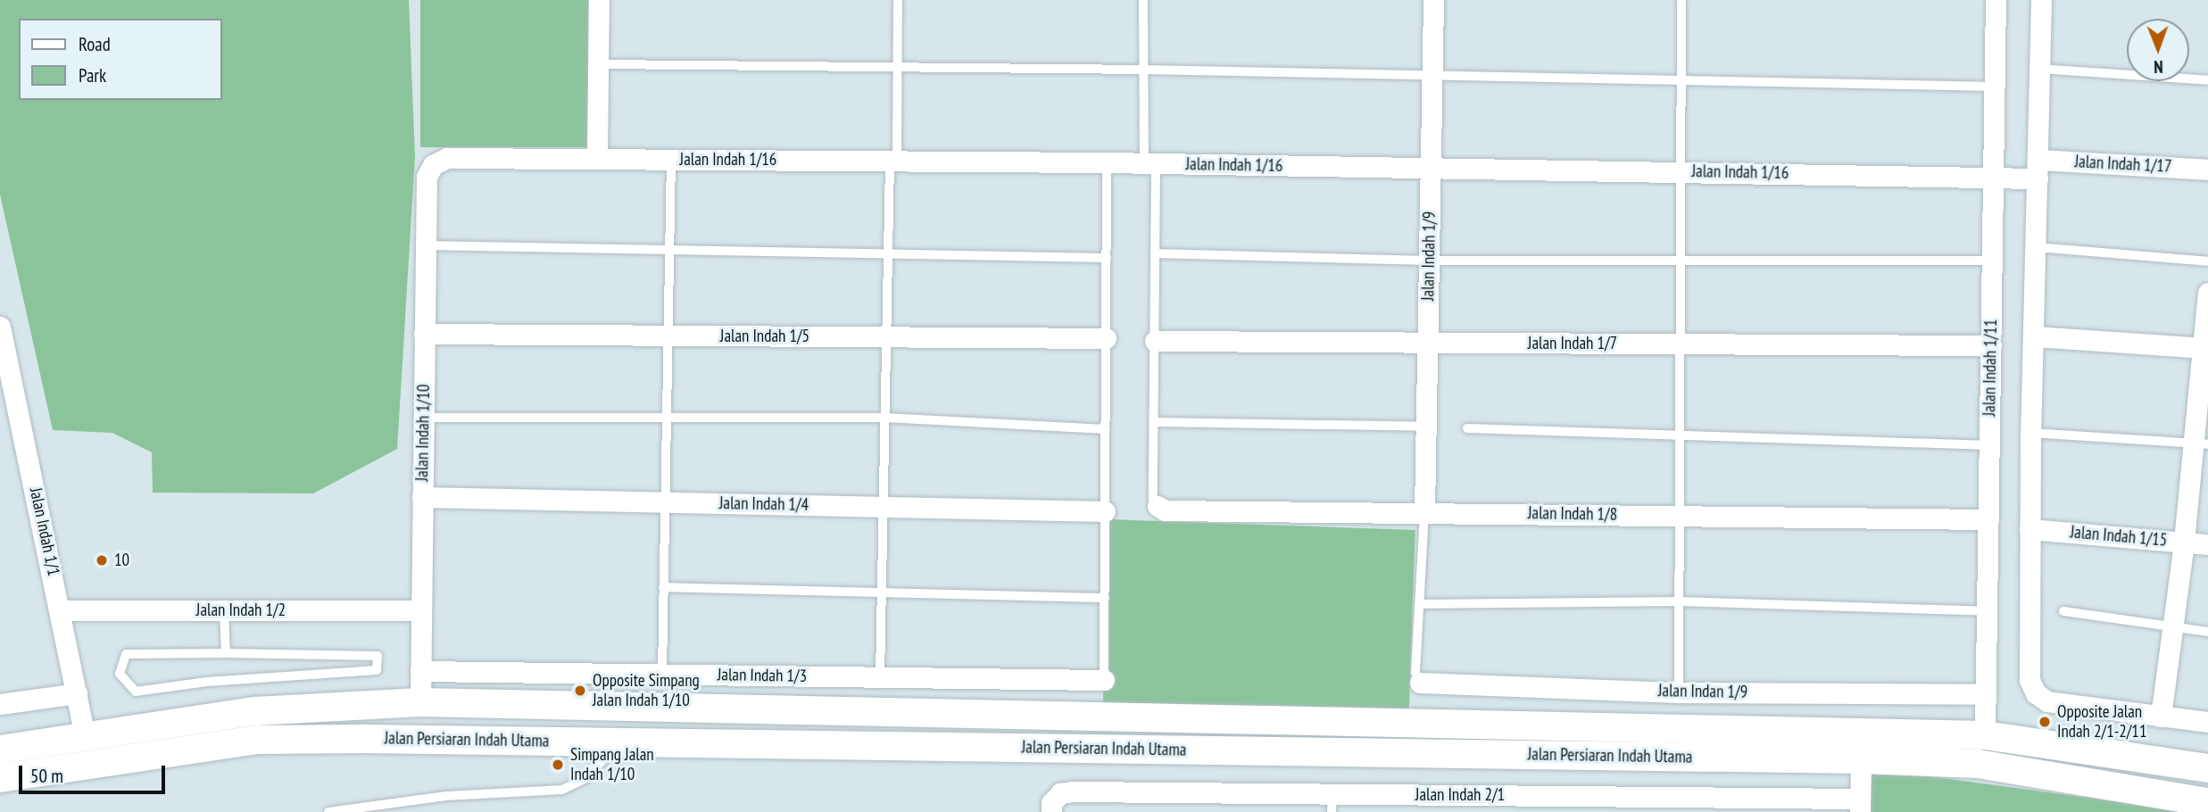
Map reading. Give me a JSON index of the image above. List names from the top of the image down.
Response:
{
  "streets": {
    "main road": ["Jalan Persiaran Indah Utama"],
    "street": [
      "Jalan Indah 1/16",
      "Jalan Indah 1/17",
      "Jalan Indah 1/9",
      "Jalan Indah 1/5",
      "Jalan Indah 1/7",
      "Jalan Indah 1/11",
      "Jalan Indah 1/10",
      "Jalan Indah 1/4",
      "Jalan Indah 1/8",
      "Jalan Indah 1/1",
      "Jalan Indah 1/15",
      "Jalan Indah 1/2",
      "Jalan Indah 1/3",
      "Jalan Indan 1/9",
      "Jalan Indah 2/1"
    ]
  },
  "crossings": [
    ["Jalan Indah 1/16", "Jalan Indah 1/17"],
    ["Jalan Indah 1/16", "Jalan Indah 1/9"],
    ["Jalan Indah 1/16", "Jalan Indah 1/11"],
    ["Jalan Indah 1/16", "Jalan Indah 1/10"],
    ["Jalan Indah 1/9", "Jalan Indah 1/7"],
    ["Jalan Indah 1/9", "Jalan Indah 1/8"],
    ["Jalan Indah 1/5", "Jalan Indah 1/10"],
    ["Jalan Indah 1/7", "Jalan Indah 1/11"],
    ["Jalan Indah 1/11", "Jalan Indah 1/8"],
    ["Jalan Indah 1/11", "Jalan Indan 1/9"],
    ["Jalan Indah 1/11", "Jalan Persiaran Indah Utama"],
    ["Jalan Indah 1/10", "Jalan Indah 1/4"],
    ["Jalan Indah 1/10", "Jalan Indah 1/2"],
    ["Jalan Indah 1/10", "Jalan Indah 1/3"],
    ["Jalan Indah 1/10", "Jalan Persiaran Indah Utama"],
    ["Jalan Indah 1/1", "Jalan Indah 1/2"],
    ["Jalan Indah 1/1", "Jalan Persiaran Indah Utama"]
  ],
  "places": [
    "10",
    "Opposite Simpang Jalan Indah 1/10",
    "Opposite Jalan Indah 2/1-2/11",
    "Simpang Jalan Indah 1/10"
  ],
  "legend": ["Road", "Park"],
  "scale_bar": "50 m",
  "north": "bottom"
}
